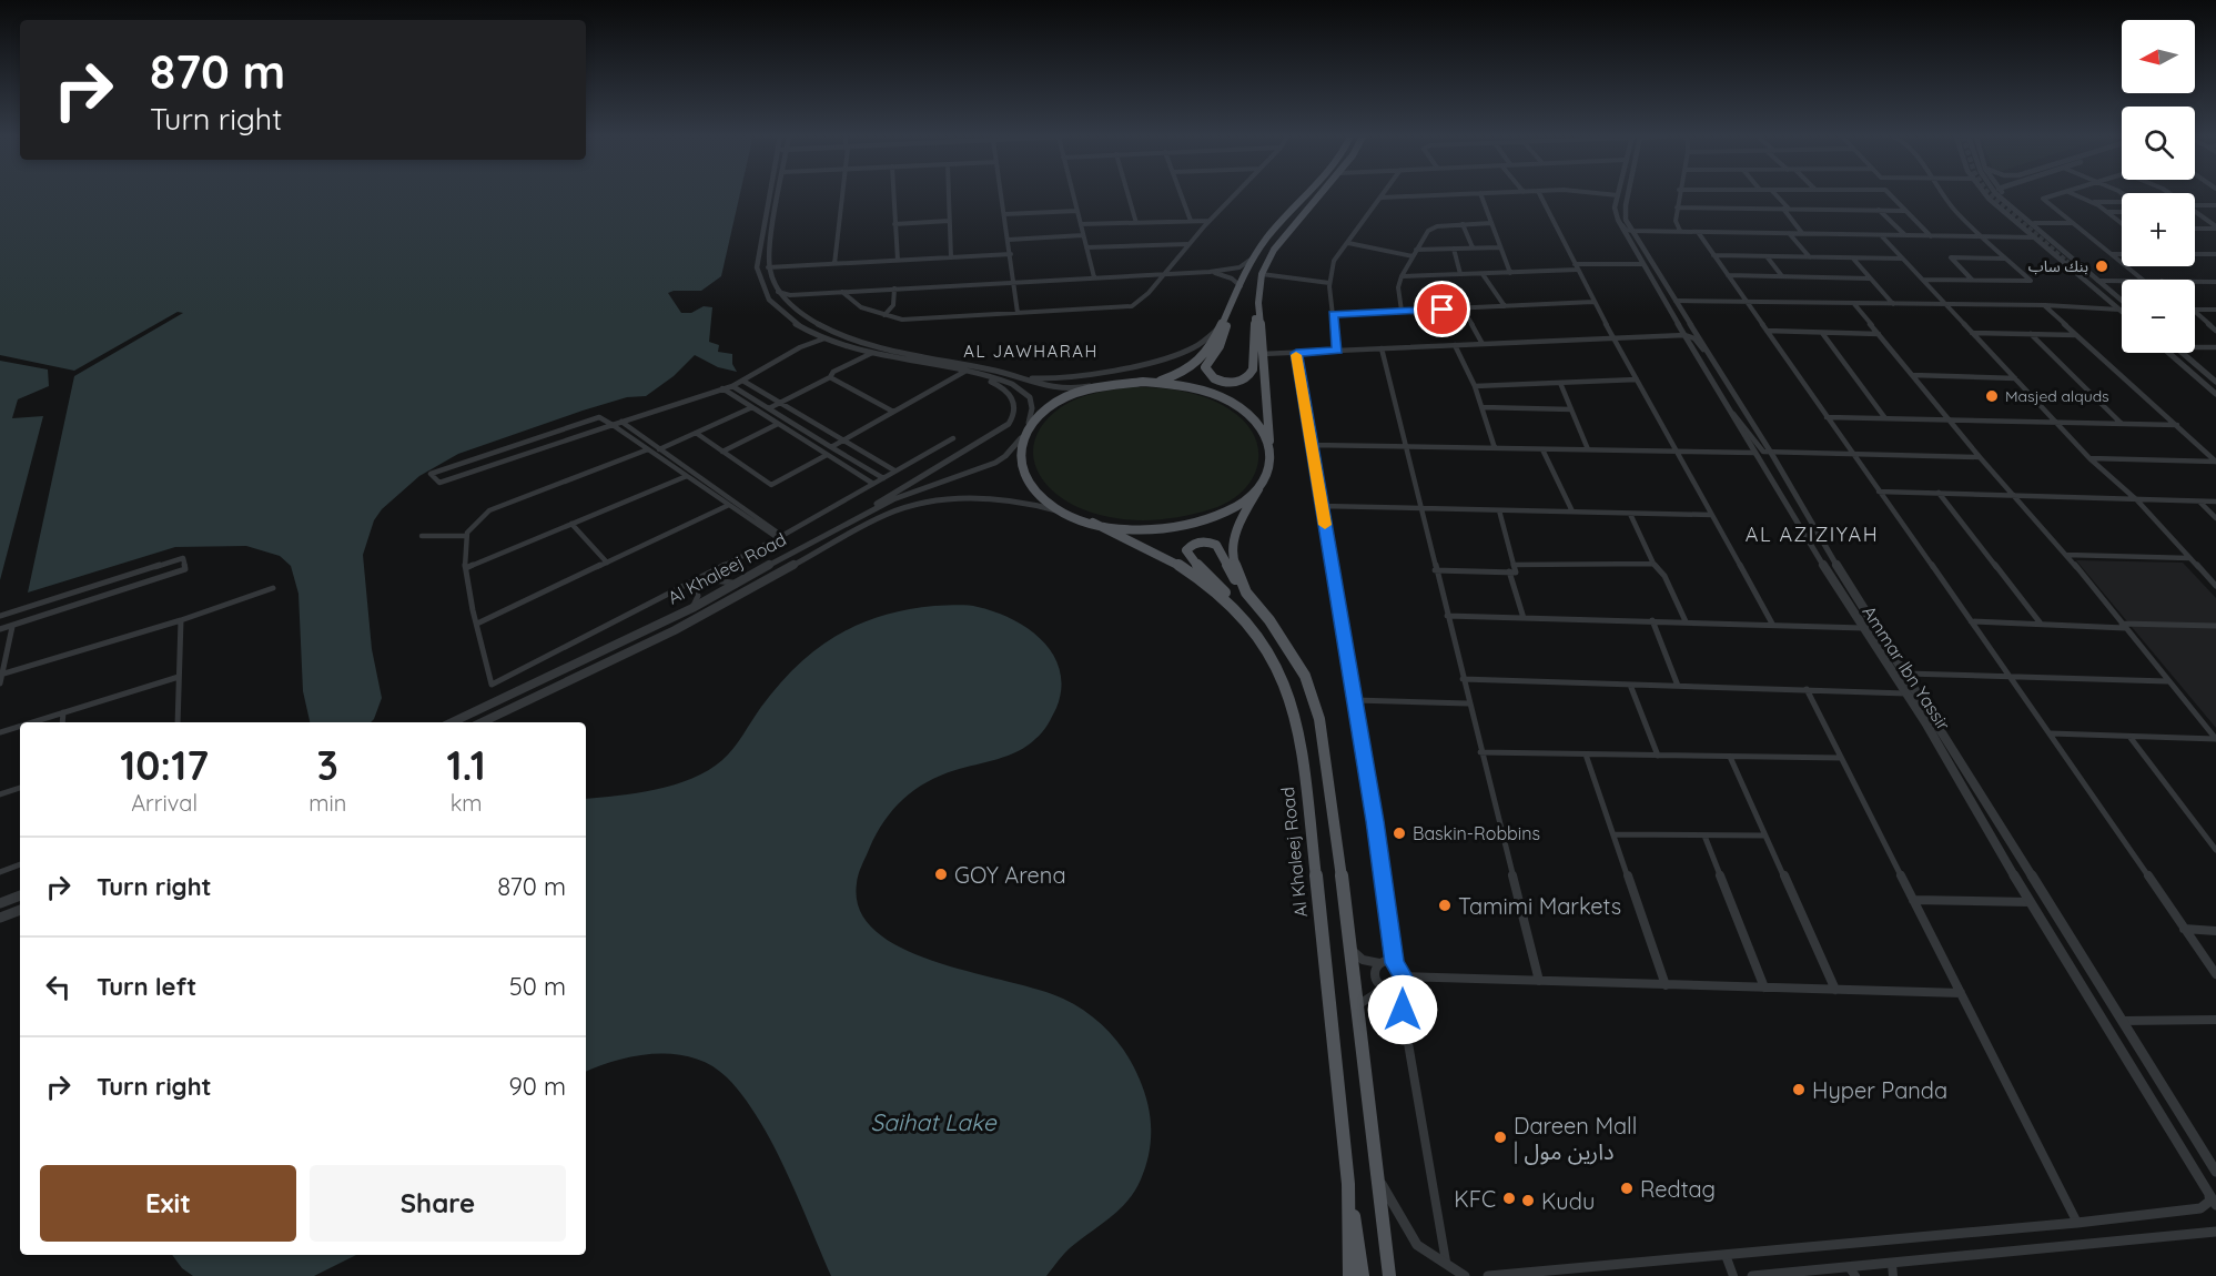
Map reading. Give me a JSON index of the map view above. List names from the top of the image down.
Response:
{
  "streets": {
    "main road": ["Al Khaleej Road"],
    "street": ["Ammar Ibn Yassir"]
  },
  "districts": ["AL JAWHARAH", "AL AZIZIYAH"],
  "water": ["Saihat Lake"],
  "places": [
    "بنك ساب",
    "Masjed alquds",
    "Baskin-Robbins",
    "GOY Arena",
    "Tamimi Markets",
    "Hyper Panda",
    "Dareen Mall | دارين مول",
    "Redtag",
    "KFC",
    "Kudu"
  ],
  "north": "left",
  "page": {
    "map_buttons": ["+", "−"],
    "turn": ["870 m", "Turn right"],
    "eta": [
      "10:17",
      "Arrival",
      "3",
      "min",
      "1.1",
      "km"
    ],
    "list": [
      {
        "name": "Turn right",
        "value": "870 m"
      },
      {
        "name": "Turn left",
        "value": "50 m"
      },
      {
        "name": "Turn right",
        "value": "90 m"
      }
    ],
    "buttons": ["Exit", "Share"]
  }
}
